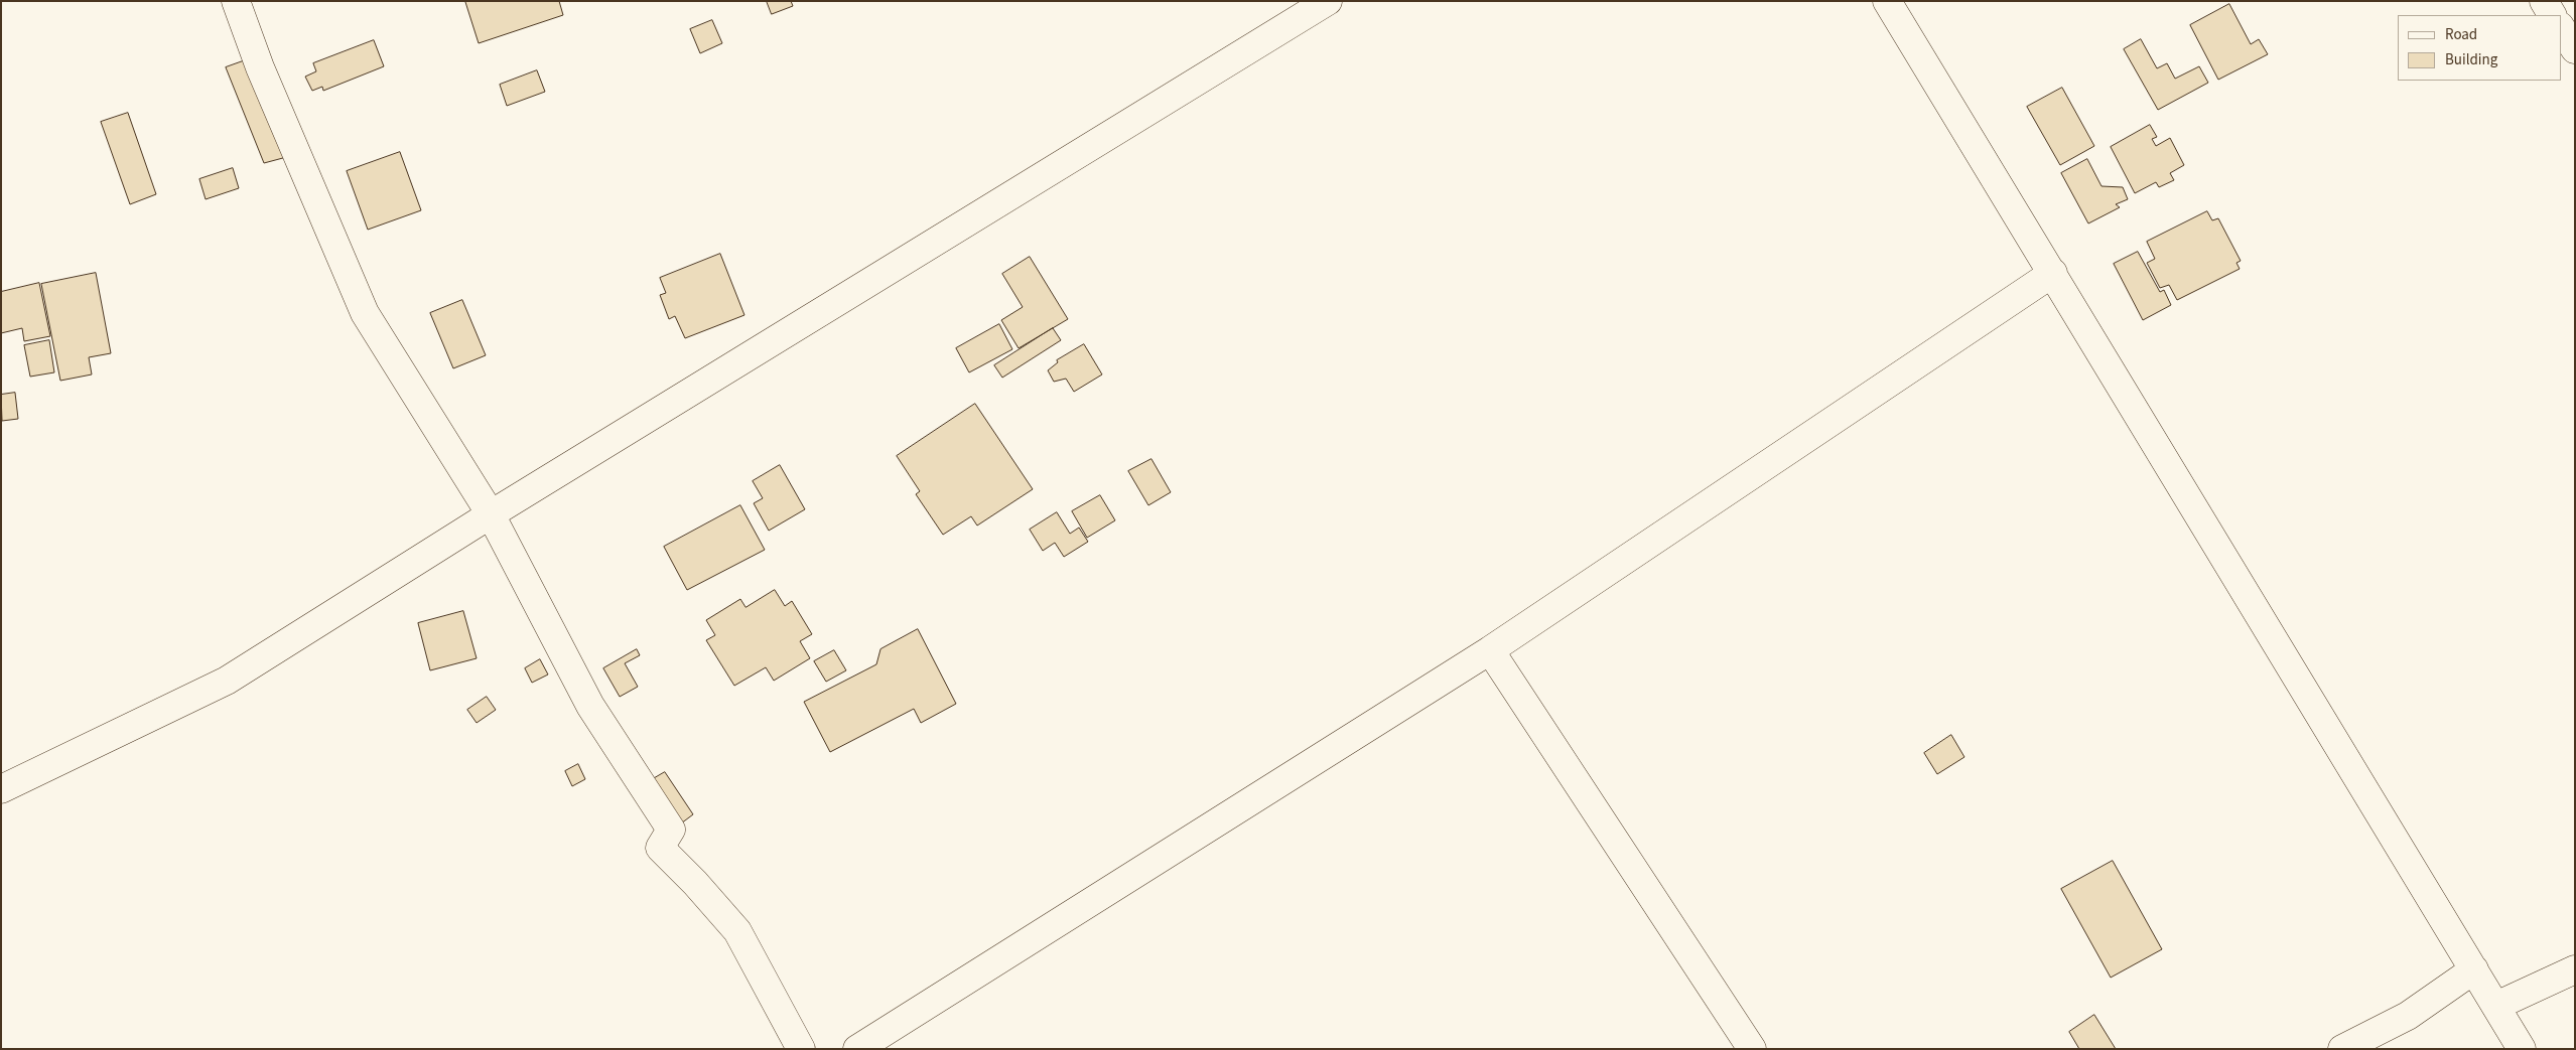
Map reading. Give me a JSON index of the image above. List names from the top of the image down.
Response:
{
  "legend": ["Road", "Building"]
}
